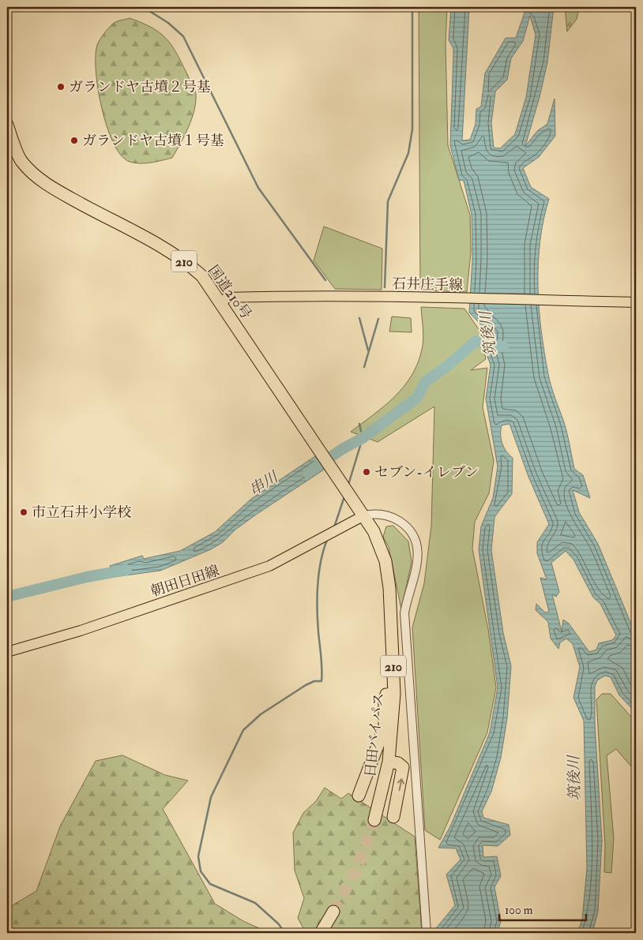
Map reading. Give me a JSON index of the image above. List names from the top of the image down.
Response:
{
  "streets": {
    "highway": ["210", "国道210号", "日田バイパス"],
    "main road": ["石井庄手線", "朝田日田線"]
  },
  "crossings": [
    ["石井庄手線", "国道210号"],
    ["国道210号", "朝田日田線"],
    ["国道210号", "日田バイパス"],
    ["朝田日田線", "日田バイパス"]
  ],
  "water": ["筑後川", "串川"],
  "places": [
    "ガランドヤ古墳２号基",
    "ガランドヤ古墳１号基",
    "セブン-イレブン",
    "市立石井小学校"
  ],
  "scale_bar": "100 m"
}
